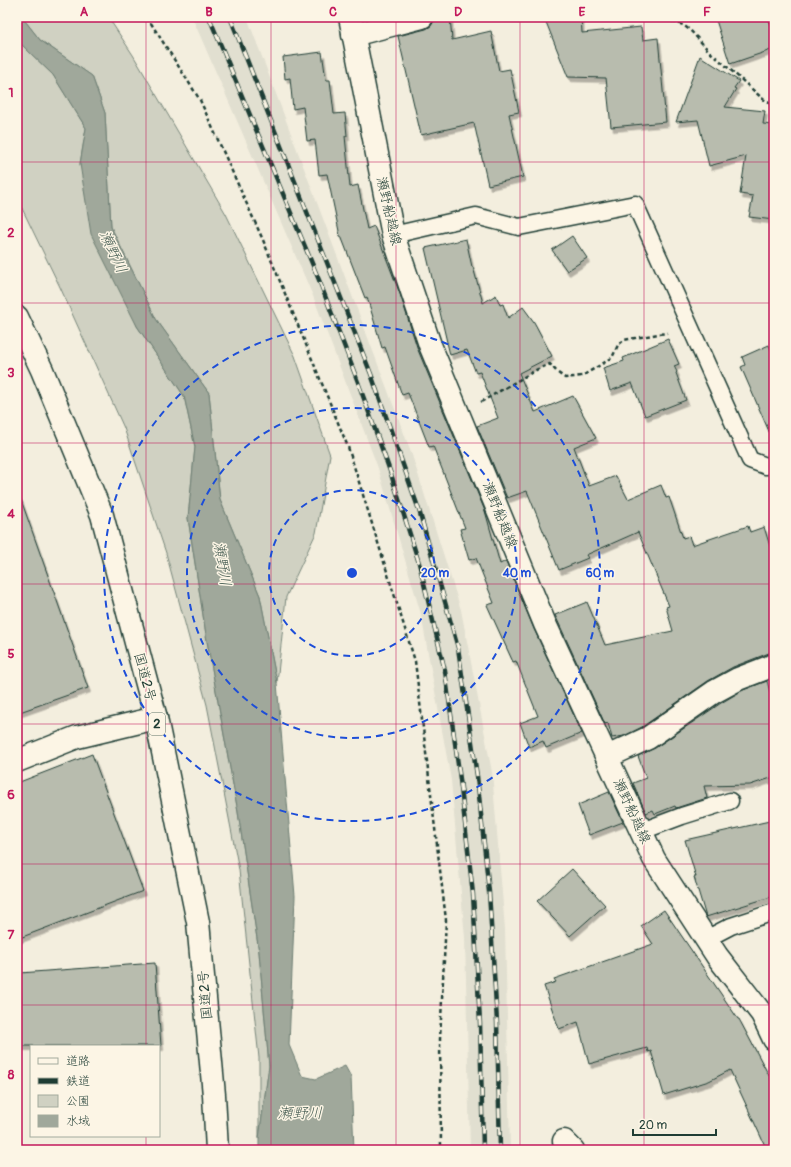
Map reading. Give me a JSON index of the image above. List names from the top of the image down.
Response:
{
  "streets": {
    "main road": ["瀬野船越線", "国道2号", "2"]
  },
  "water": ["瀬野川"],
  "legend": [
    "道路",
    "鉄道",
    "公園",
    "水域"
  ],
  "scale_bar": "20 m",
  "grid": {
    "columns": [
      "A",
      "B",
      "C",
      "D",
      "E",
      "F"
    ],
    "rows": [
      "1",
      "2",
      "3",
      "4",
      "5",
      "6",
      "7",
      "8"
    ]
  },
  "rings": ["20 m", "40 m", "60 m"]
}
